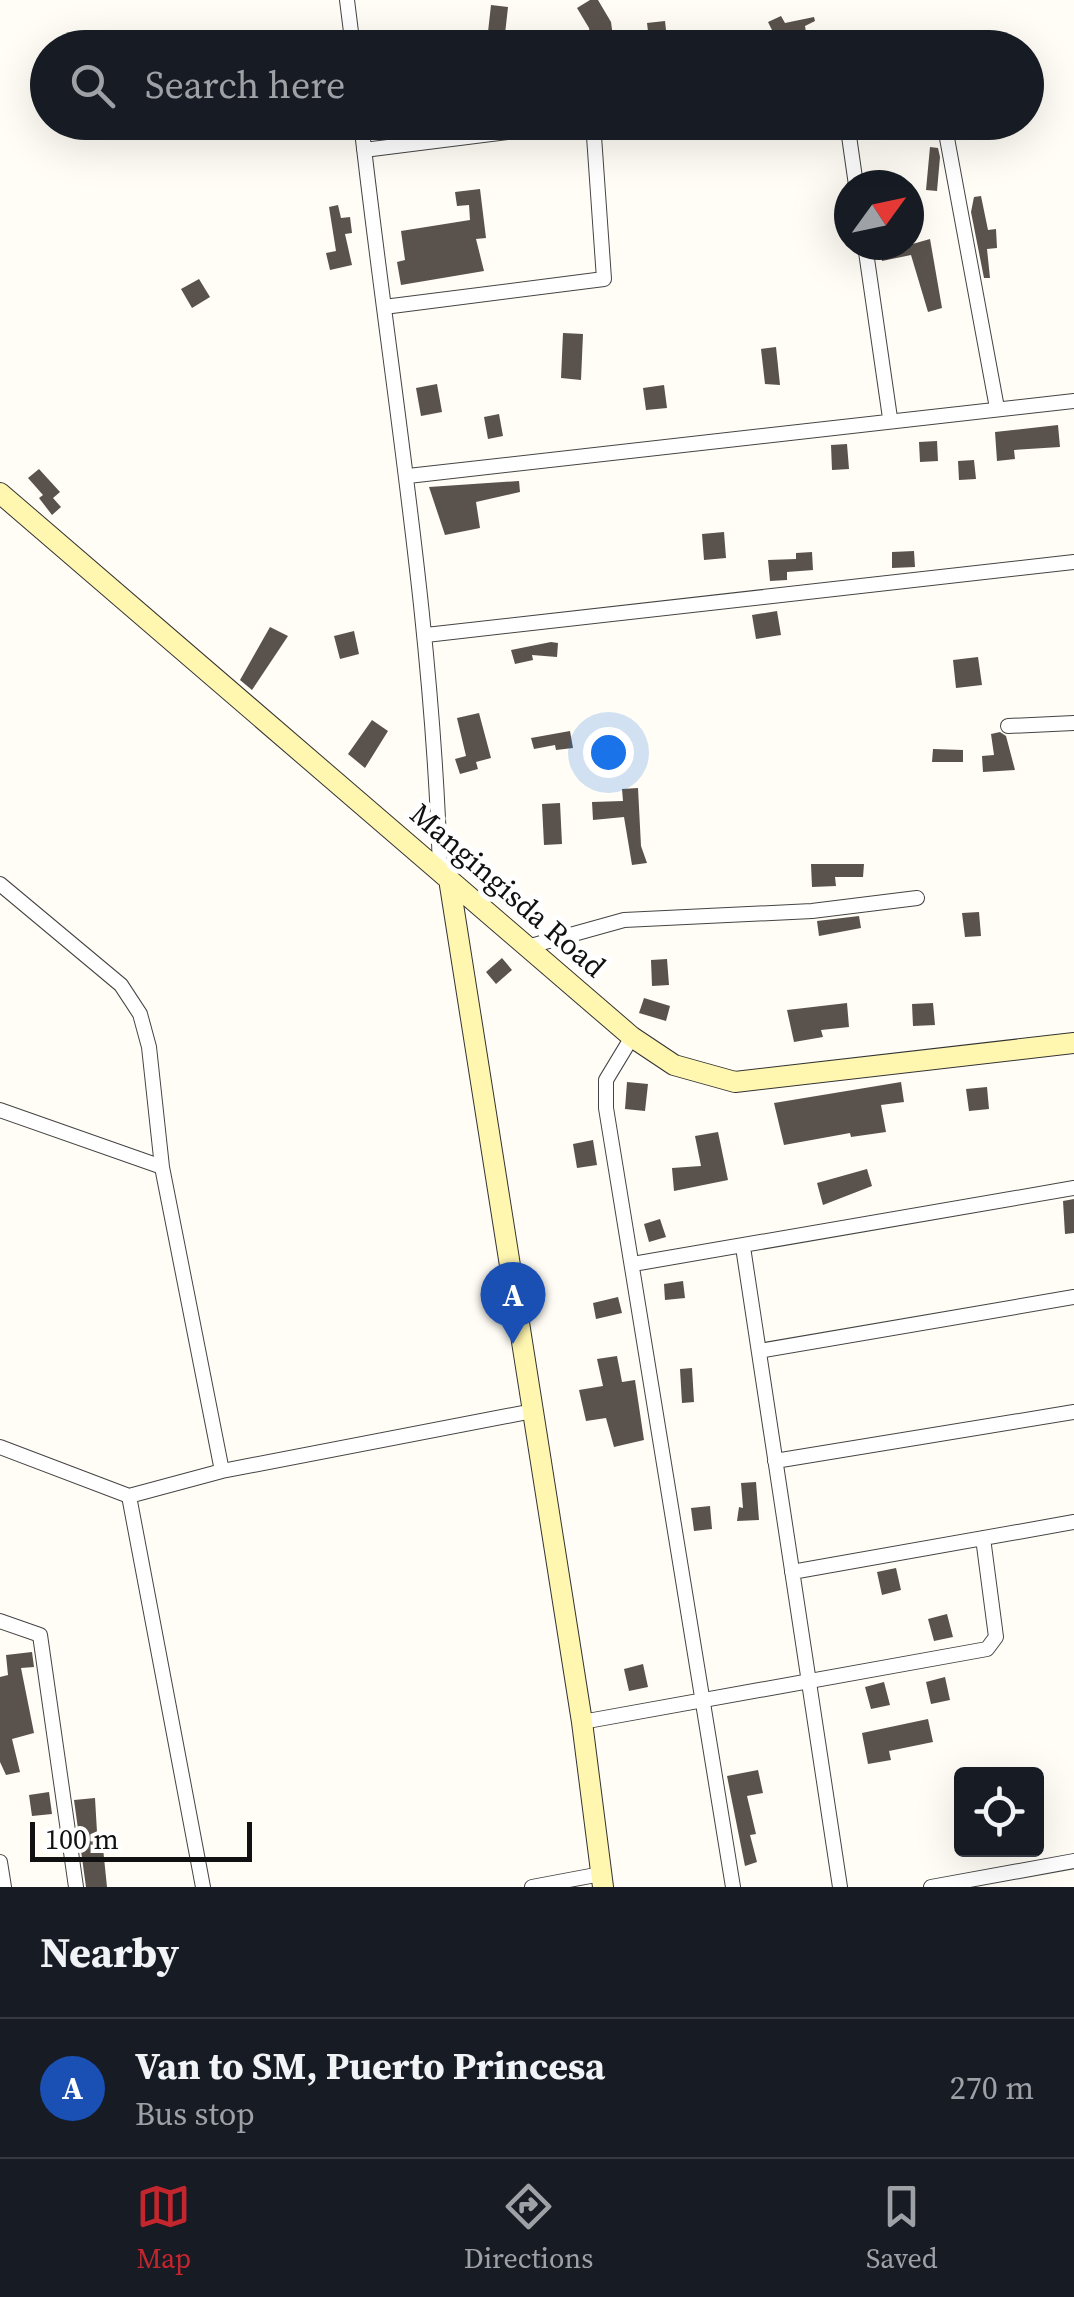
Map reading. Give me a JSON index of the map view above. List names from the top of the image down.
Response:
{
  "streets": {
    "street": ["Mangingisda Road"]
  },
  "scale_bar": "100 m",
  "north": "top right",
  "page": {
    "search": "Search here",
    "pins": "A",
    "scale": "100 m",
    "heading": "Nearby",
    "list": [
      {
        "mark": "A",
        "name": "Van to SM, Puerto Princesa",
        "note": "Bus stop",
        "value": "270 m"
      }
    ],
    "nav": ["Map", "Directions", "Saved"]
  }
}
